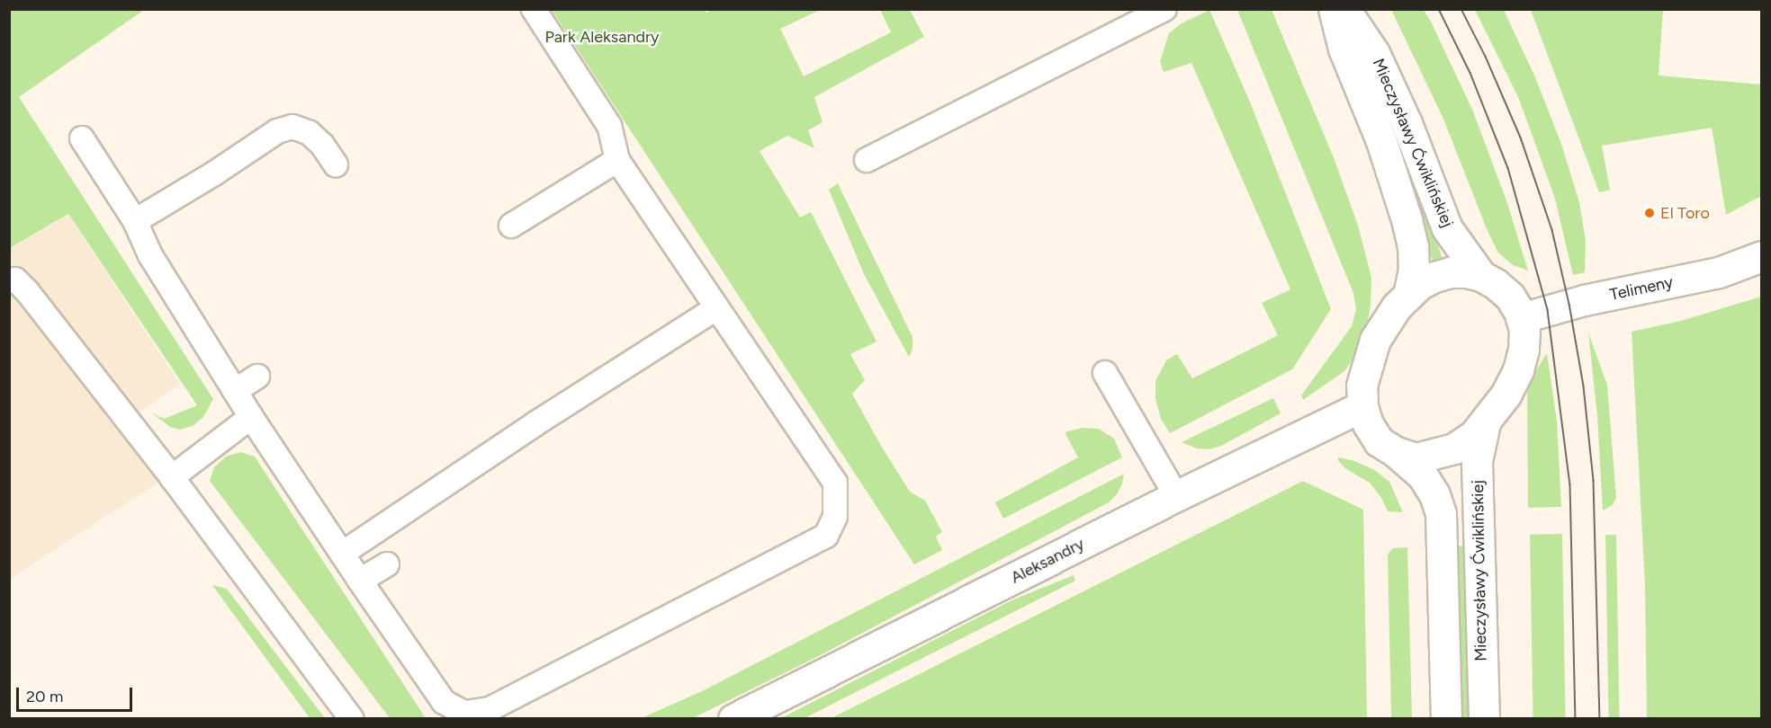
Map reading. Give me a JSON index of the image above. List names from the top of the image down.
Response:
{
  "streets": {
    "street": ["Mieczysławy Ćwiklińskiej", "Telimeny", "Aleksandry"]
  },
  "crossings": [
    ["Mieczysławy Ćwiklińskiej", "Telimeny"],
    ["Mieczysławy Ćwiklińskiej", "Aleksandry"],
    ["Telimeny", "Aleksandry"]
  ],
  "parks": ["Park Aleksandry"],
  "places": ["El Toro"],
  "scale_bar": "20 m"
}
